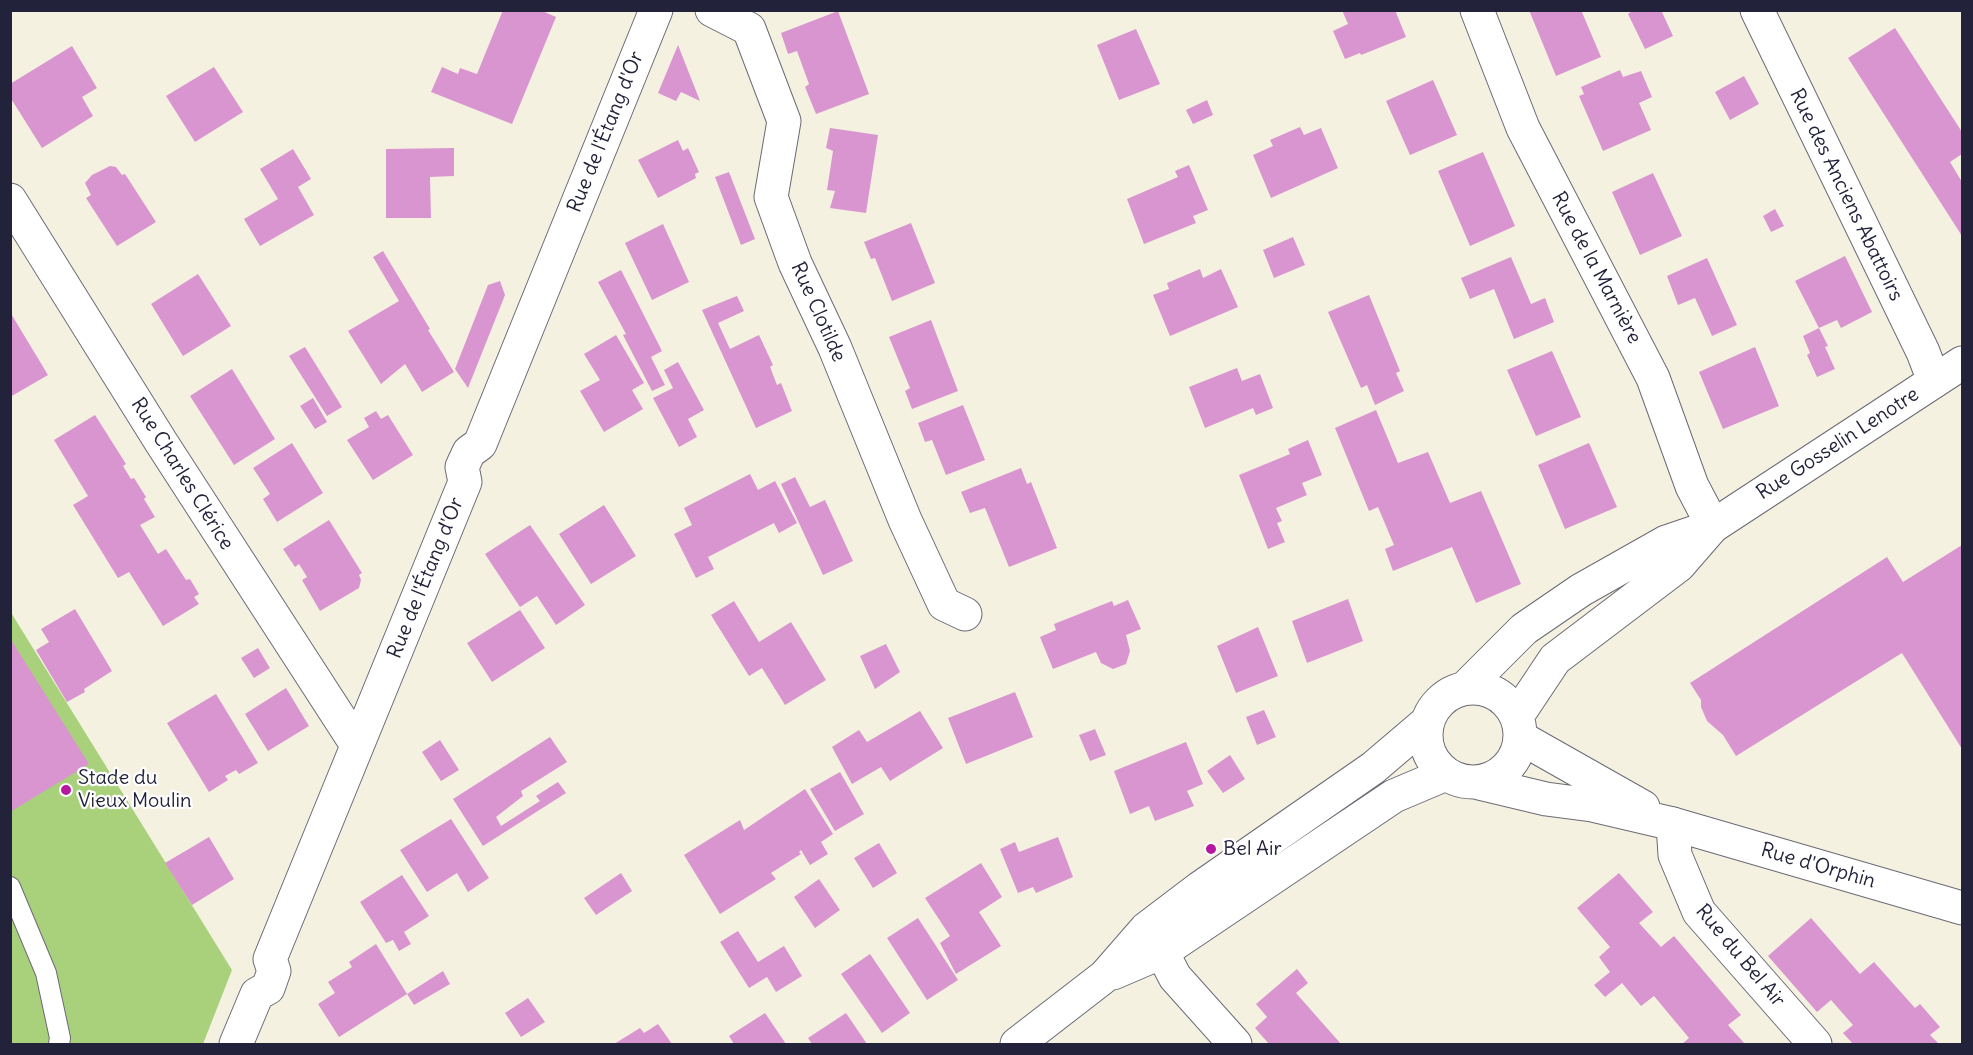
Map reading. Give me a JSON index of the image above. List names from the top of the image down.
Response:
{
  "streets": {
    "street": [
      "Rue de l'Étang d'Or",
      "Rue des Anciens Abattoirs",
      "Rue de la Marnière",
      "Rue Clotilde",
      "Rue Gosselin Lenotre",
      "Rue Charles Clérice",
      "Rue d'Orphin",
      "Rue du Bel Air"
    ]
  },
  "crossings": [
    ["Rue de l'Étang d'Or", "Rue Charles Clérice"],
    ["Rue des Anciens Abattoirs", "Rue Gosselin Lenotre"],
    ["Rue de la Marnière", "Rue Gosselin Lenotre"],
    ["Rue Gosselin Lenotre", "Rue d'Orphin"],
    ["Rue d'Orphin", "Rue du Bel Air"]
  ],
  "places": ["Stade du Vieux Moulin", "Bel Air"]
}
